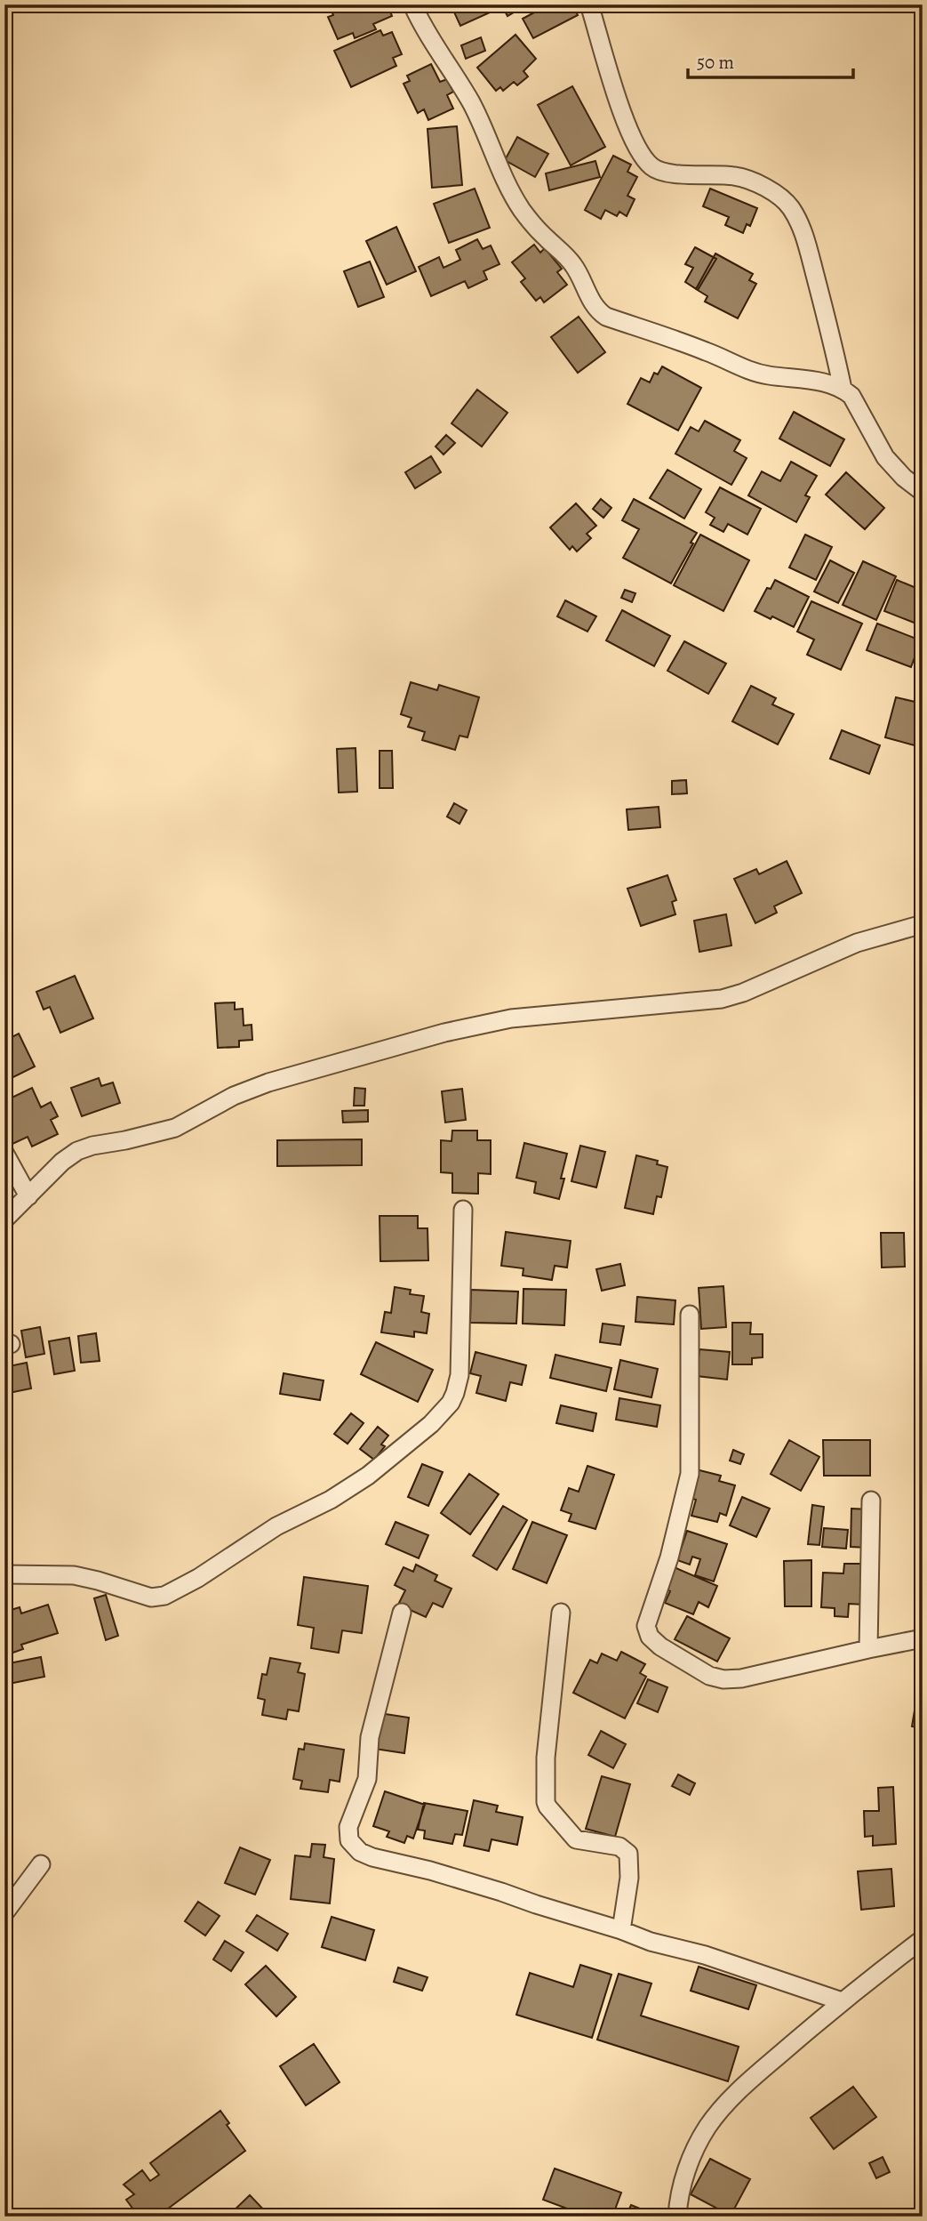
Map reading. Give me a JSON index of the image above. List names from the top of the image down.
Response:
{
  "scale_bar": "50 m"
}
